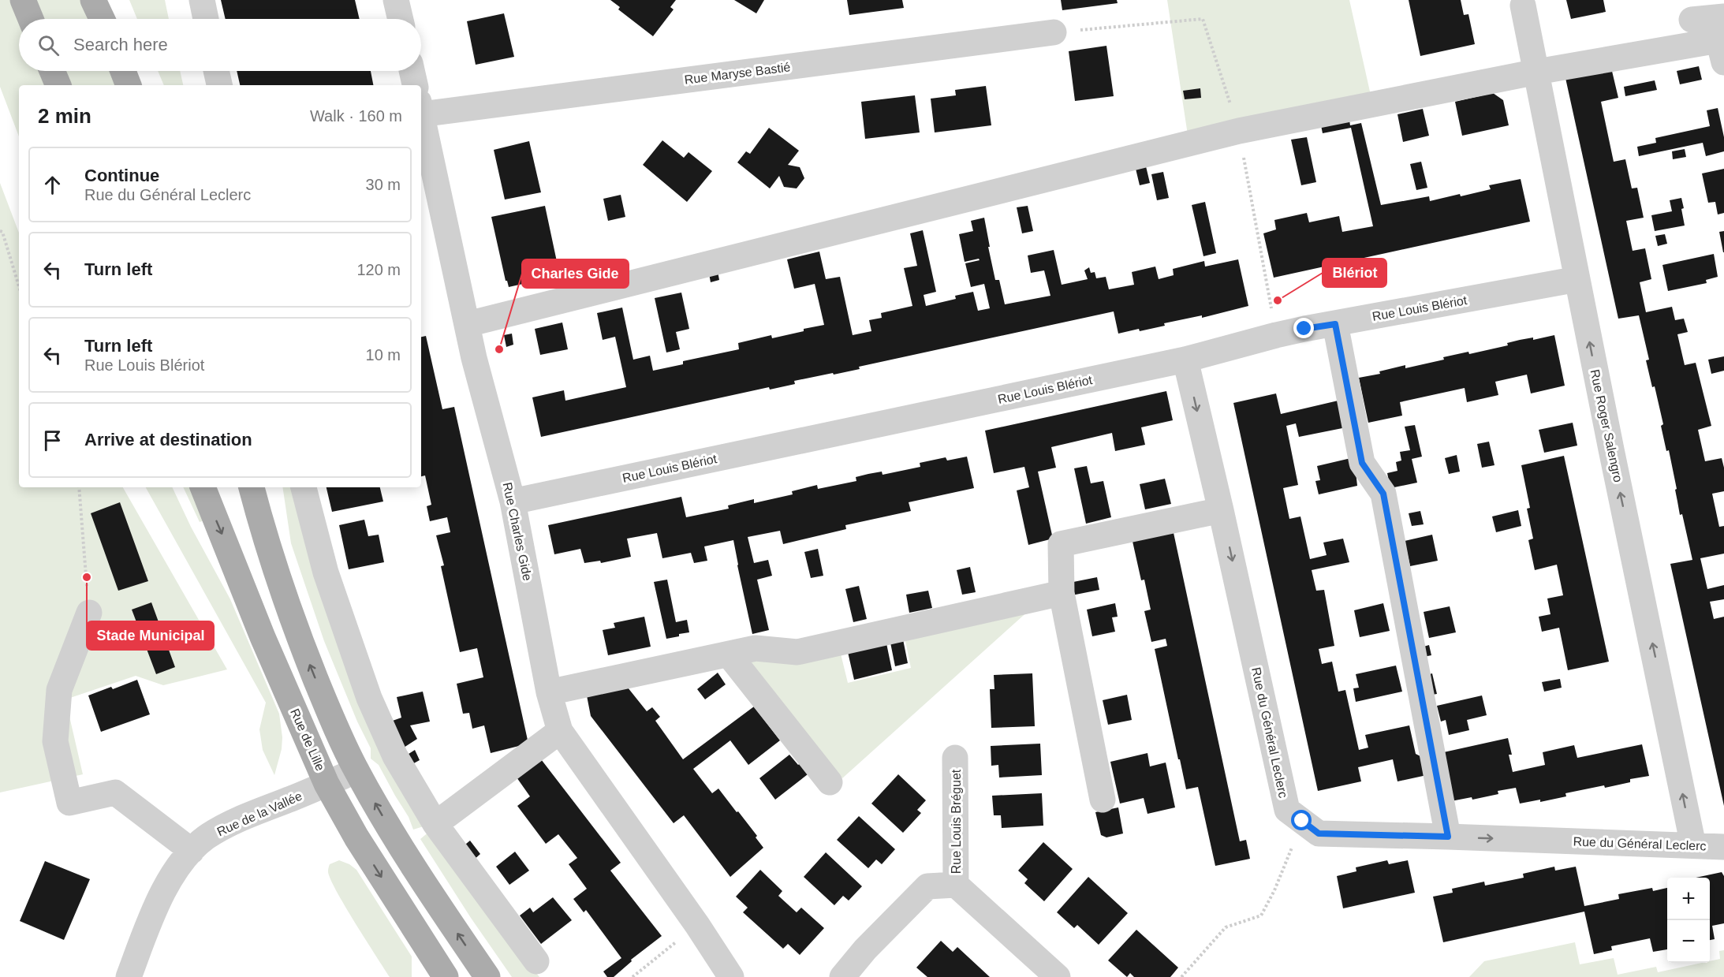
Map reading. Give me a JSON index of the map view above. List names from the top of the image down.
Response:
{
  "streets": {
    "main road": ["Rue de Lille"],
    "street": [
      "Rue Maryse Bastié",
      "Rue Louis Blériot",
      "Rue Roger Salengro",
      "Rue Charles Gide",
      "Rue du Général Leclerc",
      "Rue de la Vallée",
      "Rue Louis Bréguet"
    ]
  },
  "crossings": [
    ["Rue Louis Blériot", "Rue Roger Salengro"],
    ["Rue Louis Blériot", "Rue Charles Gide"],
    ["Rue Louis Blériot", "Rue du Général Leclerc"],
    ["Rue Roger Salengro", "Rue du Général Leclerc"],
    ["Rue de Lille", "Rue de la Vallée"]
  ],
  "one_way": ["Rue Roger Salengro", "Rue du Général Leclerc"],
  "places": ["Blériot", "Charles Gide", "Stade Municipal"],
  "page": {
    "search": "Search here",
    "heading": ["2 min", "Walk · 160 m"],
    "list": [
      ["Continue", "Rue du Général Leclerc", "30 m"],
      ["Turn left", "120 m"],
      ["Turn left", "Rue Louis Blériot", "10 m"],
      "Arrive at destination"
    ],
    "map_buttons": ["+", "−"]
  }
}
